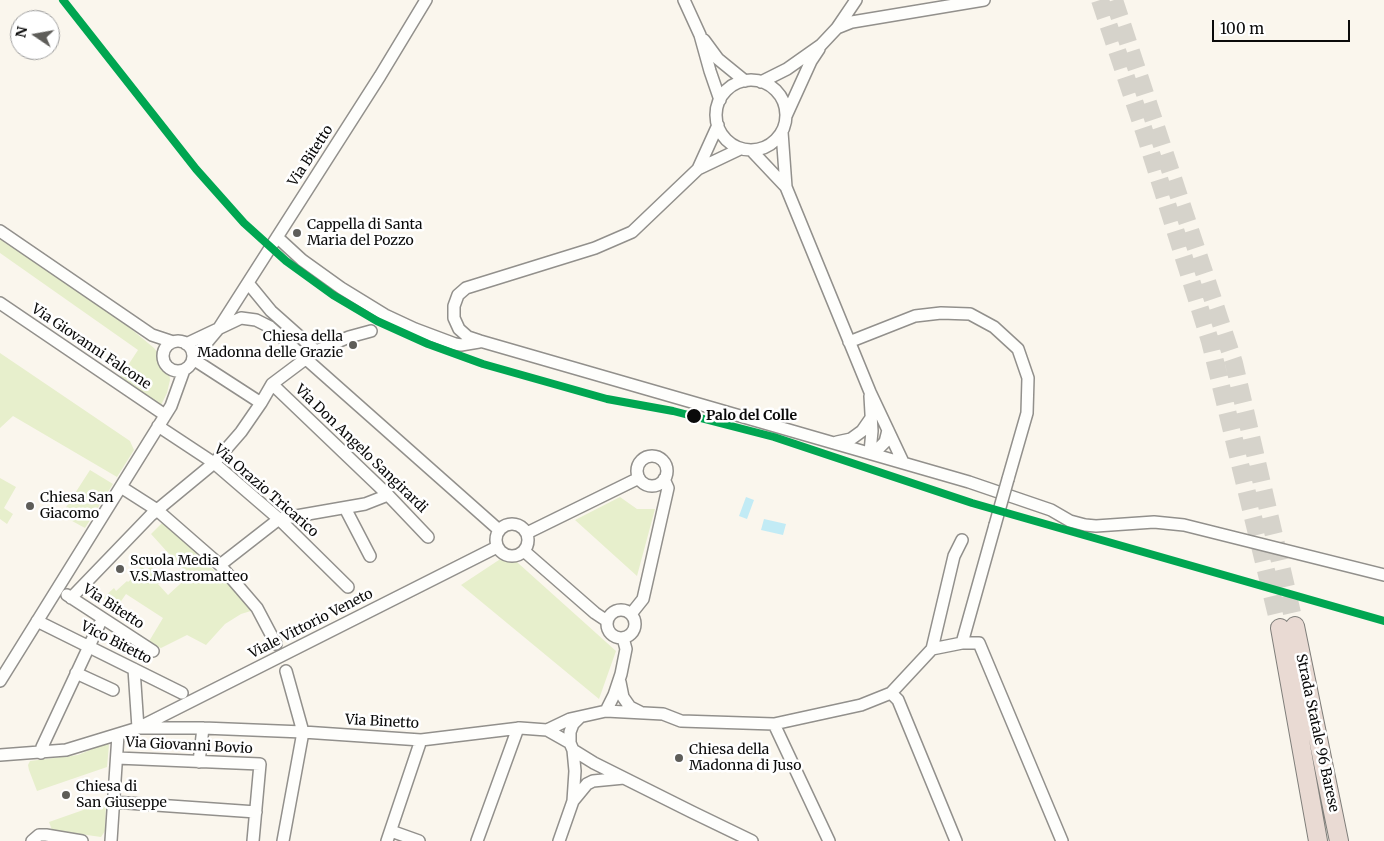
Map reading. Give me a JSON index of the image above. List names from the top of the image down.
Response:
{
  "streets": {
    "highway": ["Strada Statale 96 Barese"],
    "street": [
      "Via Bitetto",
      "Via Giovanni Falcone",
      "Via Don Angelo Sangirardi",
      "Via Orazio Tricarico",
      "Viale Vittorio Veneto",
      "Vico Bitetto",
      "Via Binetto",
      "Via Giovanni Bovio"
    ]
  },
  "crossings": [
    ["Viale Vittorio Veneto", "Via Binetto"]
  ],
  "places": [
    "Cappella di Santa Maria del Pozzo",
    "Chiesa della Madonna delle Grazie",
    "Palo del Colle",
    "Chiesa San Giacomo",
    "Scuola Media V.S.Mastromatteo",
    "Chiesa della Madonna di Juso",
    "Chiesa di San Giuseppe"
  ],
  "scale_bar": "100 m",
  "north": "left"
}
